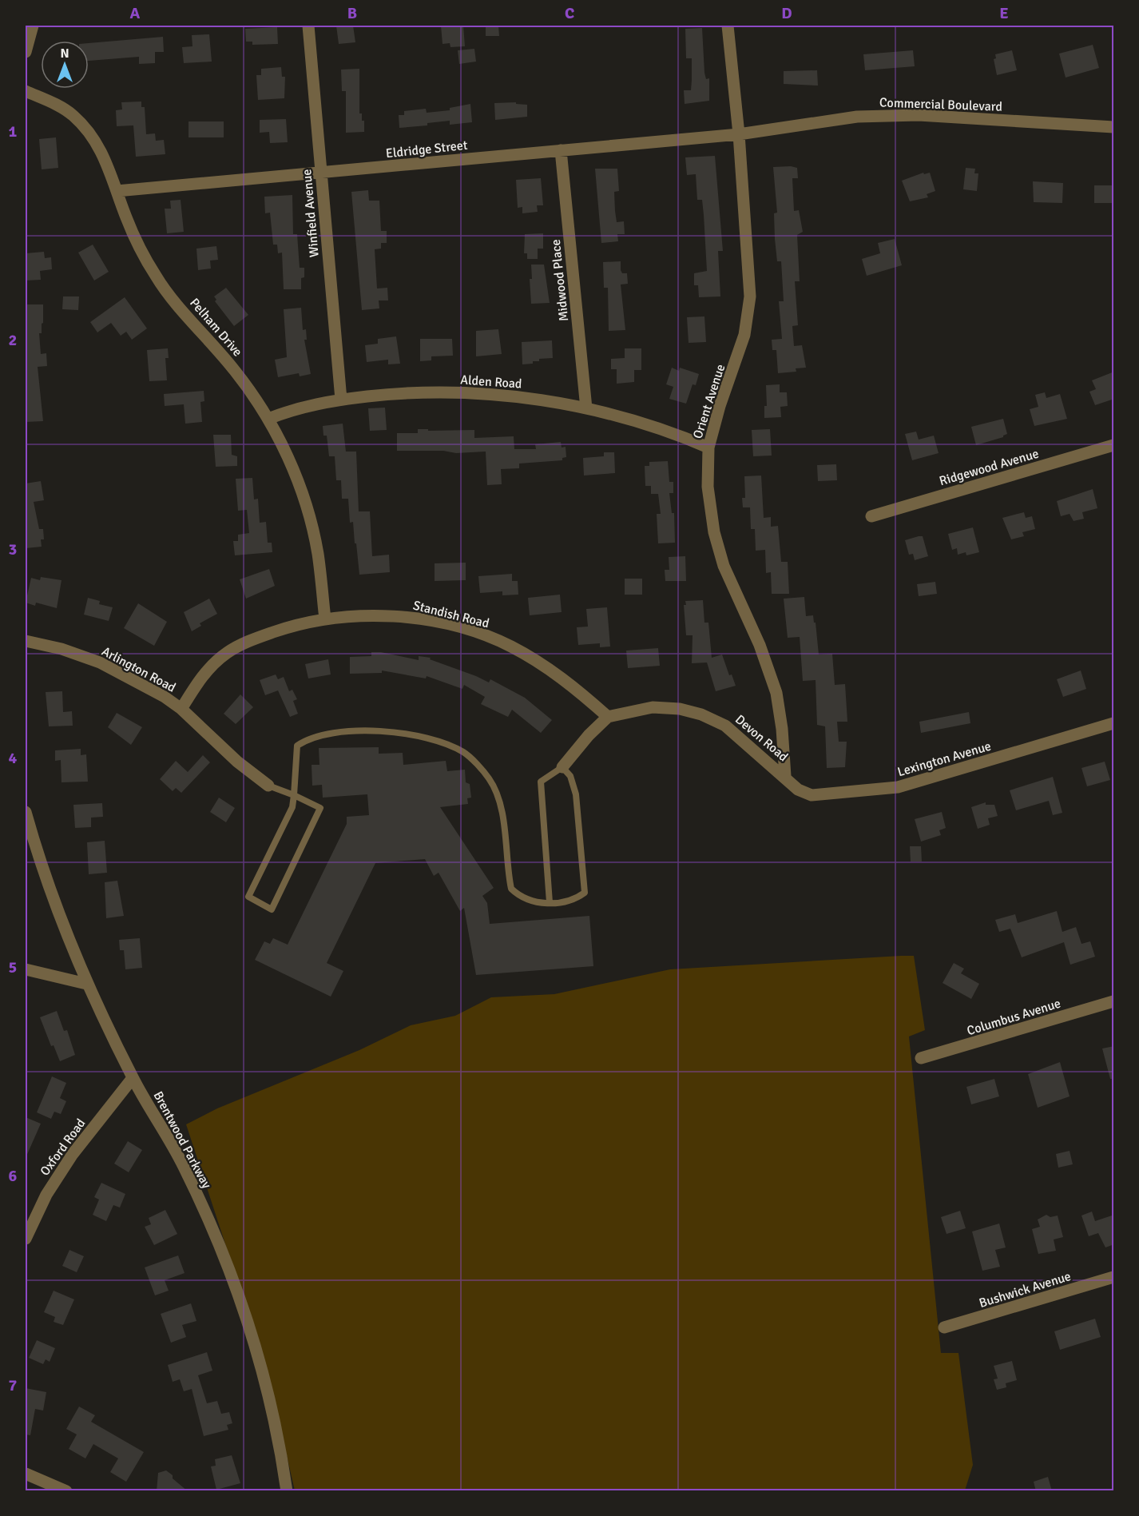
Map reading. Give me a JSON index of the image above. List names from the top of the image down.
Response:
{
  "streets": {
    "street": [
      "Commercial Boulevard",
      "Eldridge Street",
      "Winfield Avenue",
      "Midwood Place",
      "Pelham Drive",
      "Alden Road",
      "Orient Avenue",
      "Ridgewood Avenue",
      "Standish Road",
      "Arlington Road",
      "Devon Road",
      "Lexington Avenue",
      "Columbus Avenue",
      "Brentwood Parkway",
      "Oxford Road",
      "Bushwick Avenue"
    ]
  },
  "crossings": [
    ["Commercial Boulevard", "Eldridge Street"],
    ["Commercial Boulevard", "Orient Avenue"],
    ["Eldridge Street", "Winfield Avenue"],
    ["Eldridge Street", "Midwood Place"],
    ["Eldridge Street", "Pelham Drive"],
    ["Eldridge Street", "Orient Avenue"],
    ["Winfield Avenue", "Alden Road"],
    ["Midwood Place", "Alden Road"],
    ["Pelham Drive", "Alden Road"],
    ["Pelham Drive", "Standish Road"],
    ["Alden Road", "Orient Avenue"],
    ["Orient Avenue", "Devon Road"],
    ["Orient Avenue", "Lexington Avenue"],
    ["Standish Road", "Arlington Road"],
    ["Standish Road", "Devon Road"],
    ["Devon Road", "Lexington Avenue"],
    ["Brentwood Parkway", "Oxford Road"]
  ],
  "north": "top",
  "grid": {
    "columns": [
      "A",
      "B",
      "C",
      "D",
      "E"
    ],
    "rows": [
      "1",
      "2",
      "3",
      "4",
      "5",
      "6",
      "7"
    ]
  }
}
